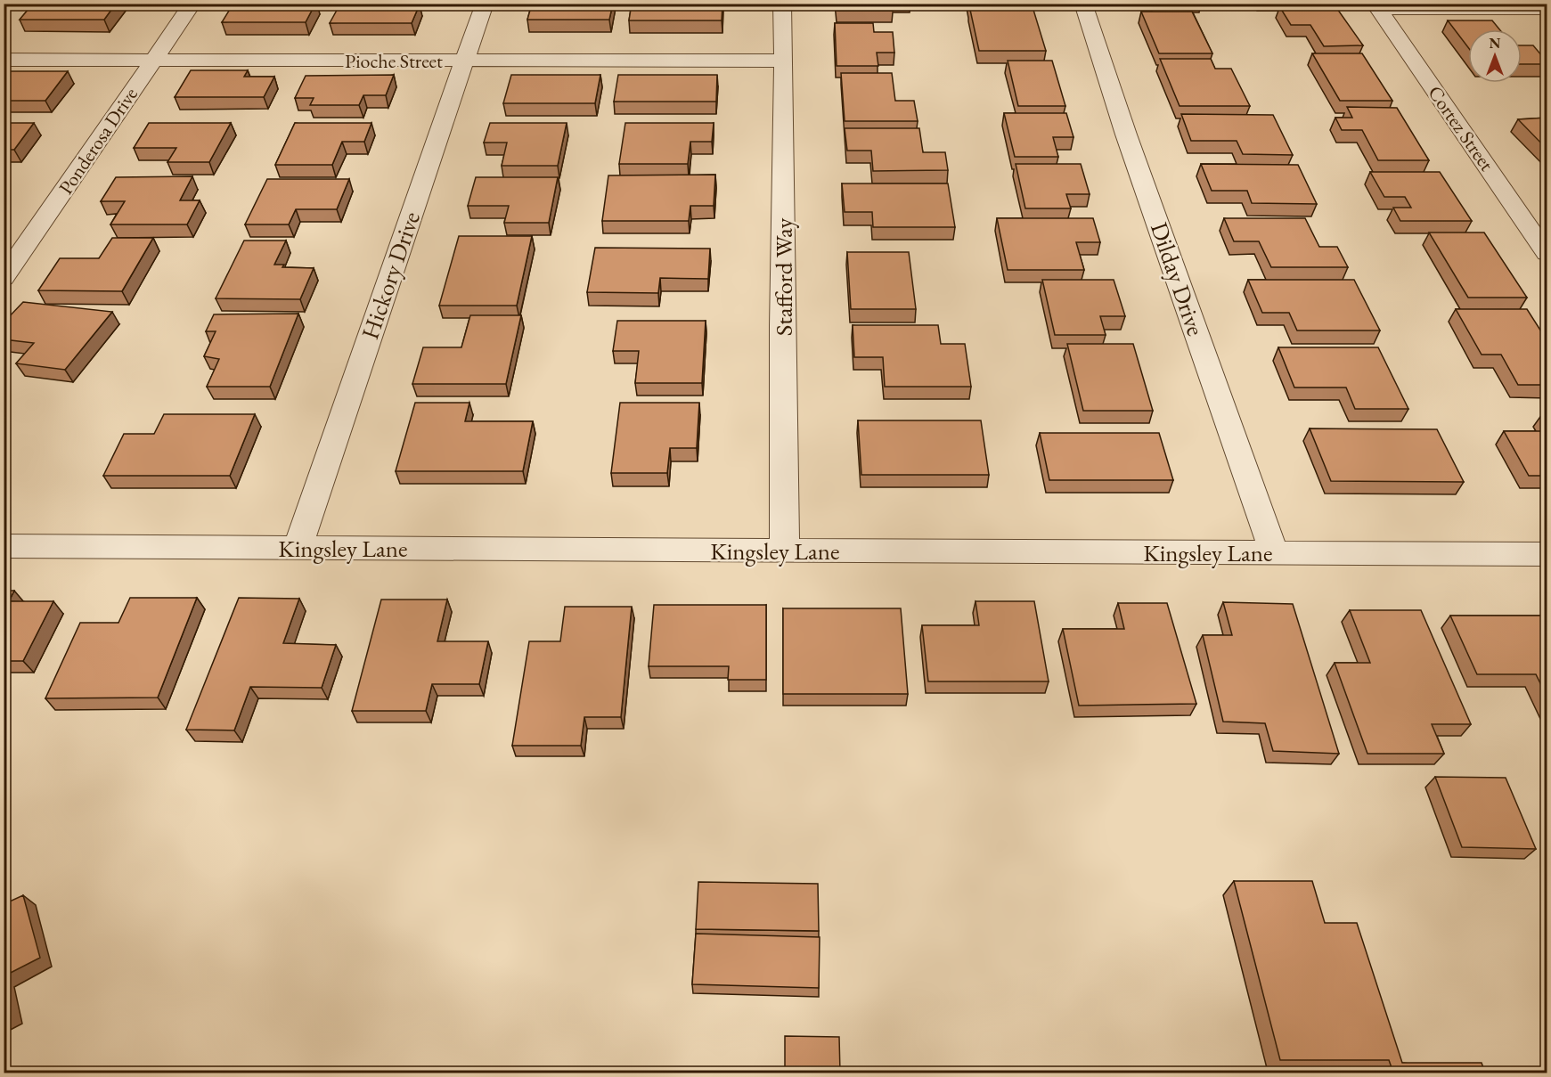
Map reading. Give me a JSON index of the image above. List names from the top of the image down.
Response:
{
  "streets": {
    "street": [
      "Pioche Street",
      "Cortez Street",
      "Ponderosa Drive",
      "Hickory Drive",
      "Stafford Way",
      "Dilday Drive",
      "Kingsley Lane"
    ]
  },
  "crossings": [
    ["Pioche Street", "Ponderosa Drive"],
    ["Pioche Street", "Hickory Drive"],
    ["Pioche Street", "Stafford Way"],
    ["Hickory Drive", "Kingsley Lane"],
    ["Stafford Way", "Kingsley Lane"],
    ["Dilday Drive", "Kingsley Lane"]
  ],
  "north": "top"
}
